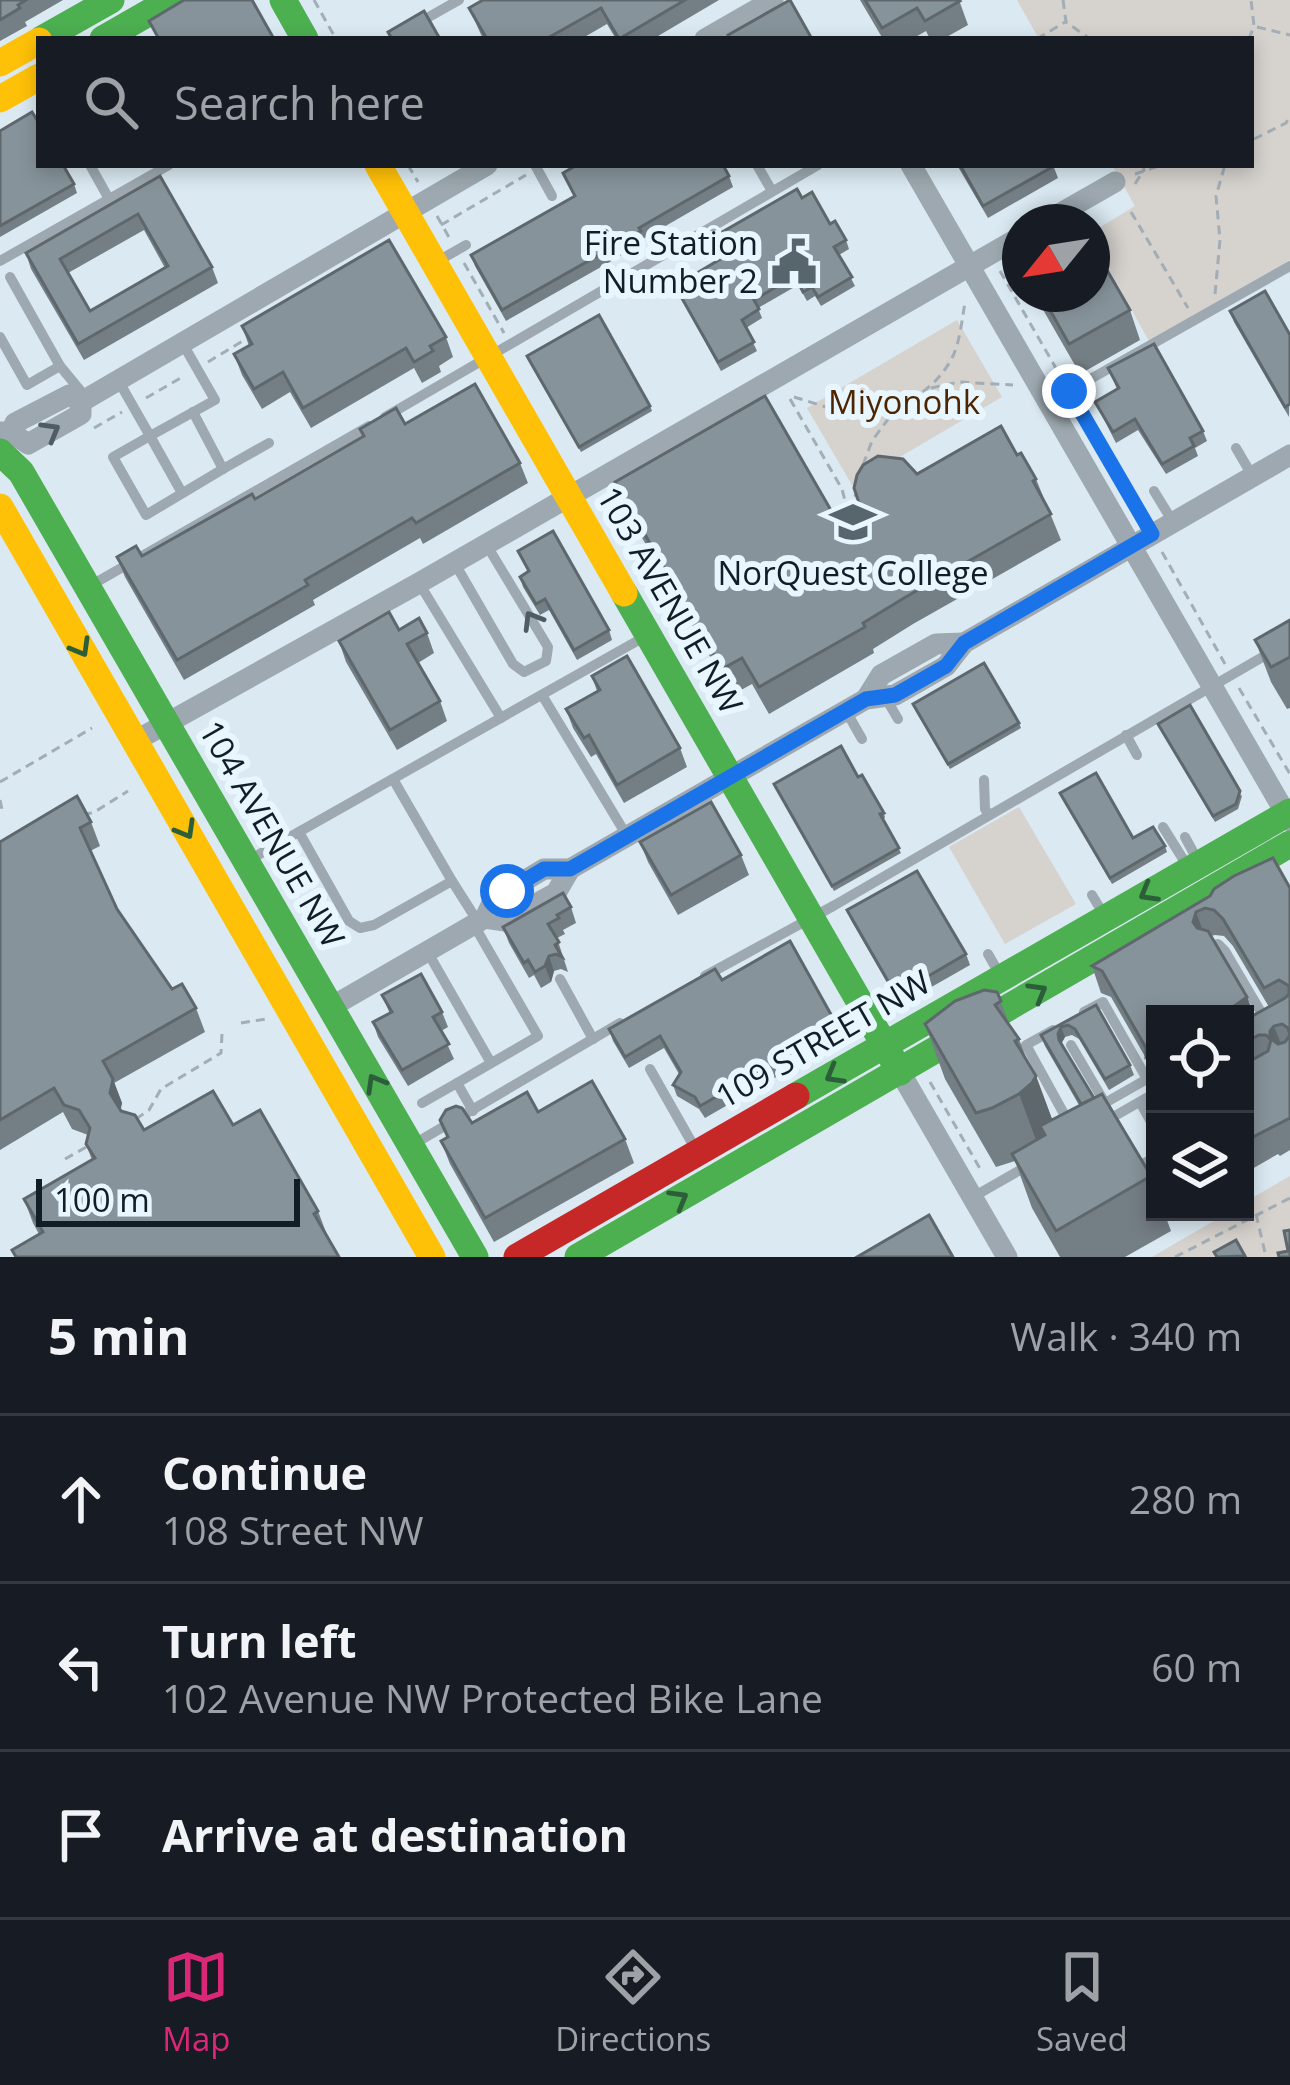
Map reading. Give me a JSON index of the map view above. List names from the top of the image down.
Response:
{
  "streets": {
    "main road": ["103 AVENUE NW", "104 AVENUE NW", "109 STREET NW"]
  },
  "crossings": [
    ["103 AVENUE NW", "109 STREET NW"]
  ],
  "parks": ["Miyonohk"],
  "places": {
    "public building": ["Fire Station Number 2"],
    "school or university": ["NorQuest College"]
  },
  "scale_bar": "100 m",
  "north": "bottom left",
  "page": {
    "search": "Search here",
    "scale": "100 m",
    "heading": ["5 min", "Walk · 340 m"],
    "list": [
      ["Continue", "108 Street NW", "280 m"],
      ["Turn left", "102 Avenue NW Protected Bike Lane", "60 m"],
      "Arrive at destination"
    ],
    "nav": ["Map", "Directions", "Saved"]
  }
}
